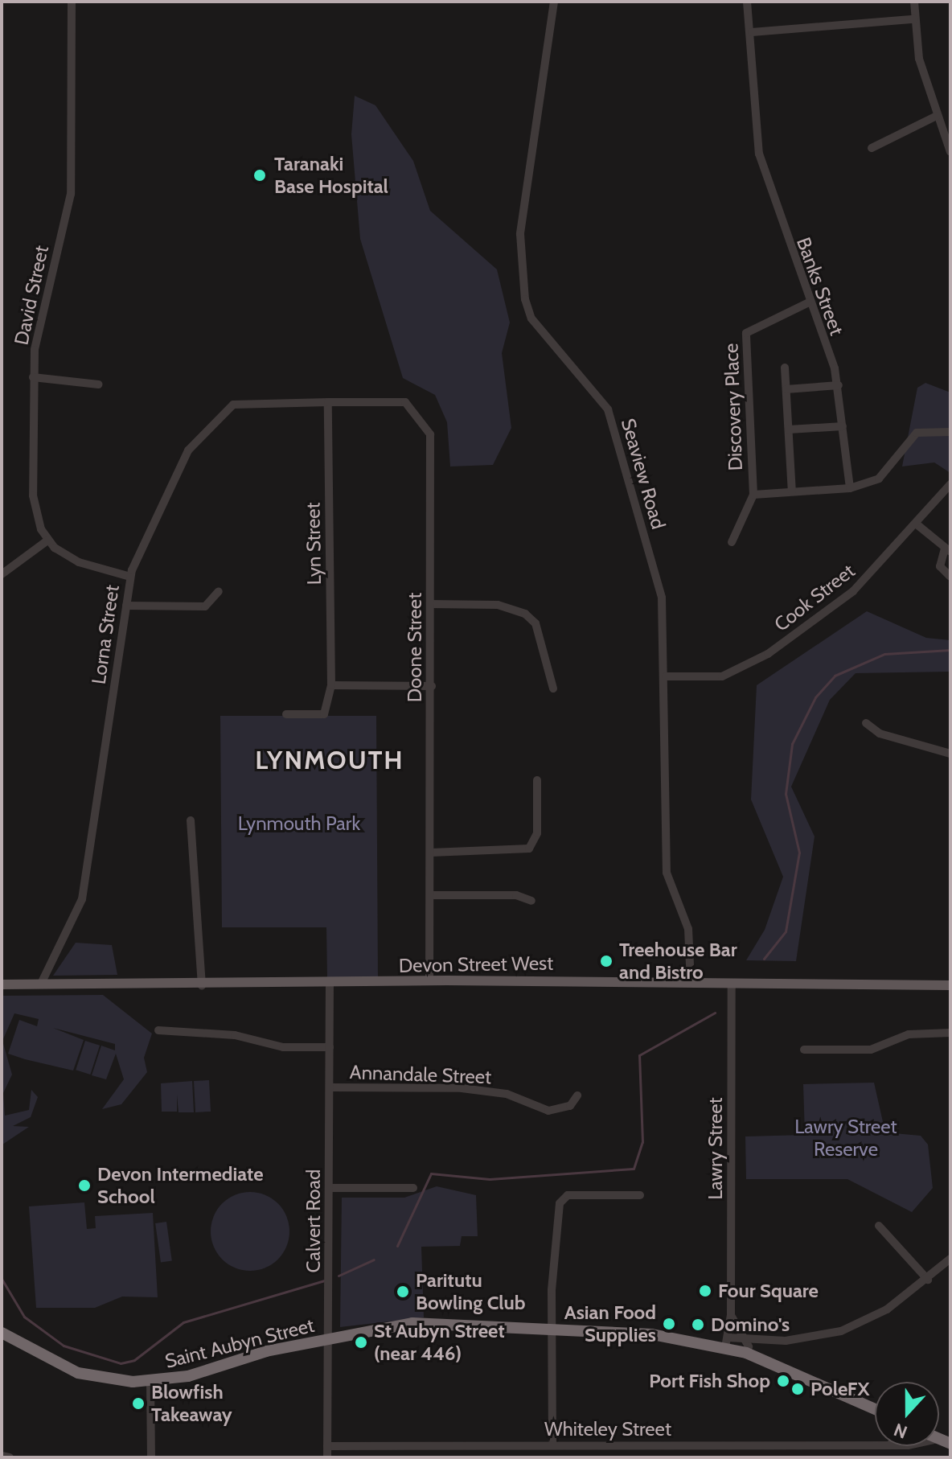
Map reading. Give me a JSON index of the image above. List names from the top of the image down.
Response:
{
  "streets": {
    "highway": ["Saint Aubyn Street"],
    "main road": ["Devon Street West"],
    "street": [
      "Banks Street",
      "David Street",
      "Discovery Place",
      "Seaview Road",
      "Lyn Street",
      "Cook Street",
      "Lorna Street",
      "Doone Street",
      "Annandale Street",
      "Lawry Street",
      "Calvert Road",
      "Whiteley Street"
    ]
  },
  "crossings": [
    ["Banks Street", "Discovery Place"],
    ["Seaview Road", "Cook Street"],
    ["Seaview Road", "Devon Street West"],
    ["Lyn Street", "Lorna Street"],
    ["Lyn Street", "Doone Street"],
    ["Lorna Street", "Doone Street"],
    ["Lorna Street", "Devon Street West"],
    ["Doone Street", "Devon Street West"],
    ["Devon Street West", "Lawry Street"],
    ["Devon Street West", "Calvert Road"],
    ["Annandale Street", "Calvert Road"],
    ["Lawry Street", "Saint Aubyn Street"],
    ["Calvert Road", "Saint Aubyn Street"],
    ["Calvert Road", "Whiteley Street"]
  ],
  "districts": ["LYNMOUTH"],
  "parks": ["Lynmouth Park", "Lawry Street Reserve"],
  "places": [
    "Taranaki Base Hospital",
    "Treehouse Bar and Bistro",
    "Devon Intermediate School",
    "Four Square",
    "Paritutu Bowling Club",
    "Asian Food Supplies",
    "Domino's",
    "St Aubyn Street (near 446)",
    "Port Fish Shop",
    "PoleFX",
    "Blowfish Takeaway"
  ],
  "north": "bottom"
}
